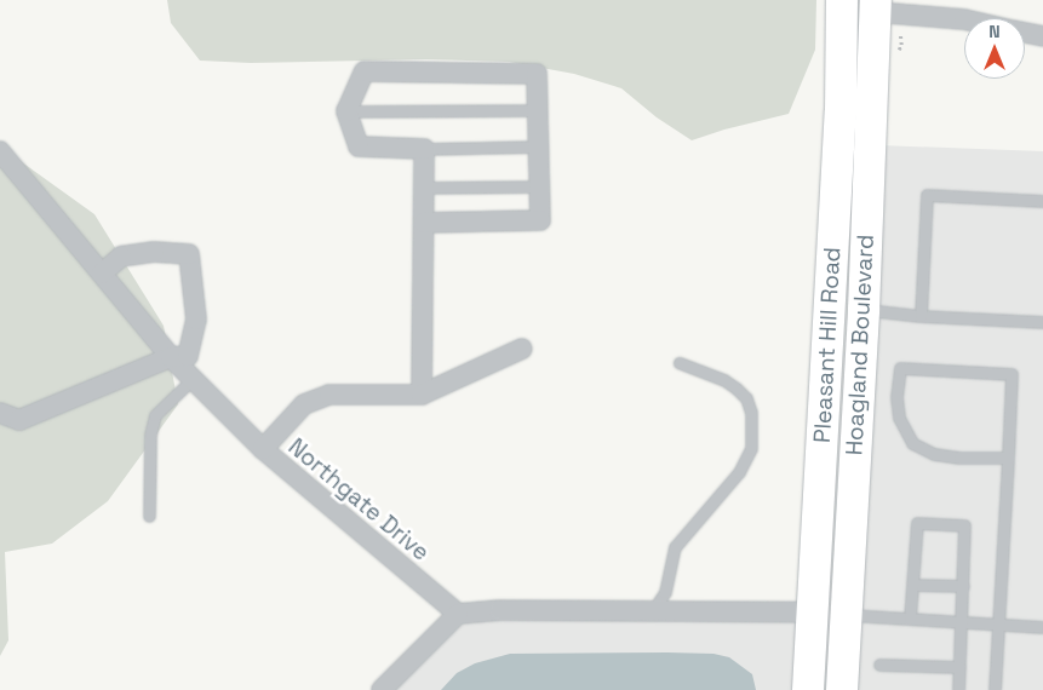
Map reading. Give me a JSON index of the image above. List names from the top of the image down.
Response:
{
  "streets": {
    "main road": ["Pleasant Hill Road", "Hoagland Boulevard"],
    "street": ["Northgate Drive"]
  },
  "north": "top"
}
